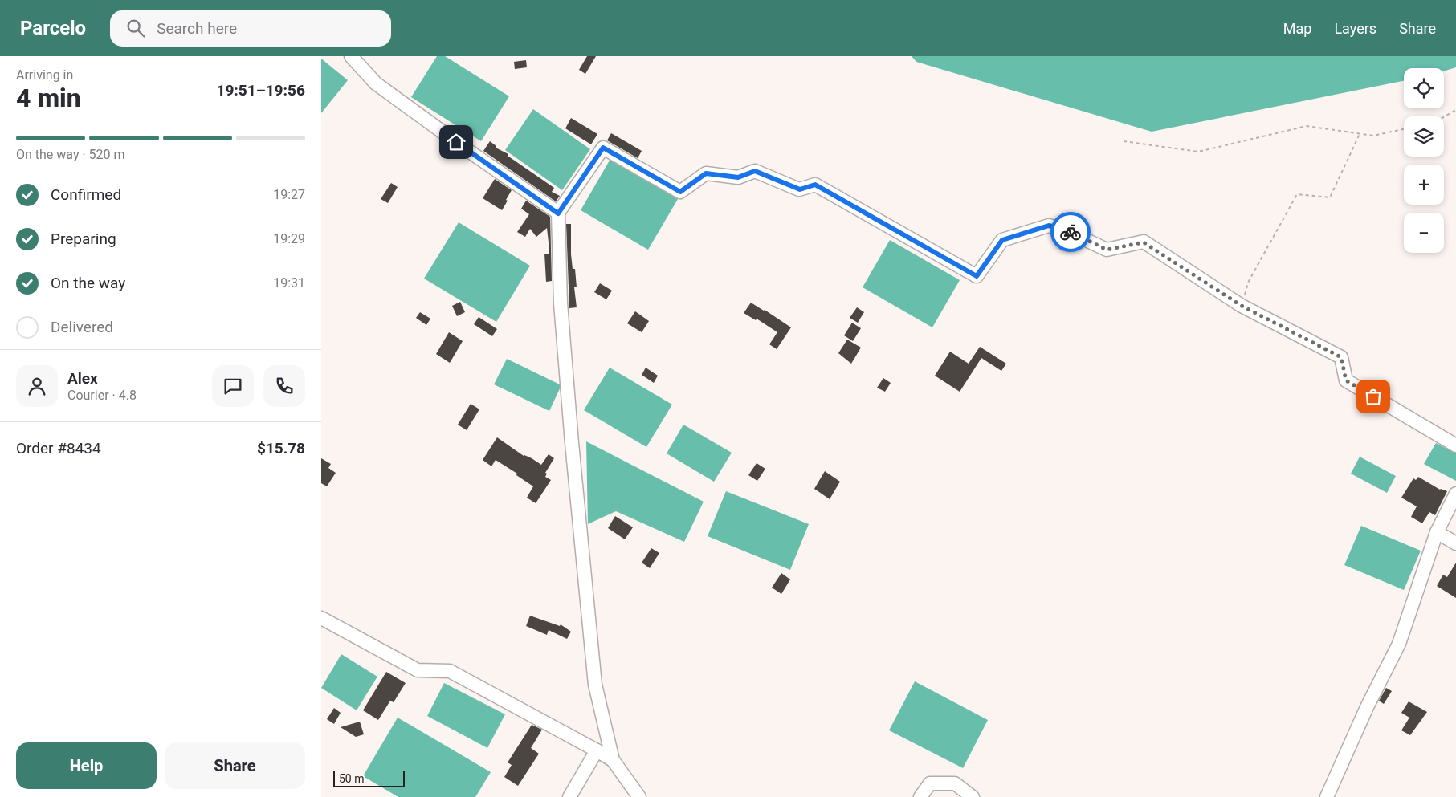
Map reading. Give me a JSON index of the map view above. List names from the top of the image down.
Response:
{
  "scale_bar": "50 m",
  "page": {
    "header": "Parcelo",
    "search": "Search here",
    "nav": ["Map", "Layers", "Share"],
    "heading": ["4 min", "Arriving in", "19:51–19:56"],
    "panel": [
      "Alex",
      "Courier · 4.8",
      "Order #8434",
      "$15.78"
    ],
    "map_buttons": ["+", "−"],
    "bar": "On the way · 520 m",
    "list": [
      ["Confirmed", "19:27"],
      ["Preparing", "19:29"],
      ["On the way", "19:31"],
      "Delivered"
    ],
    "buttons": ["Help", "Share"],
    "scale": "50 m"
  }
}
